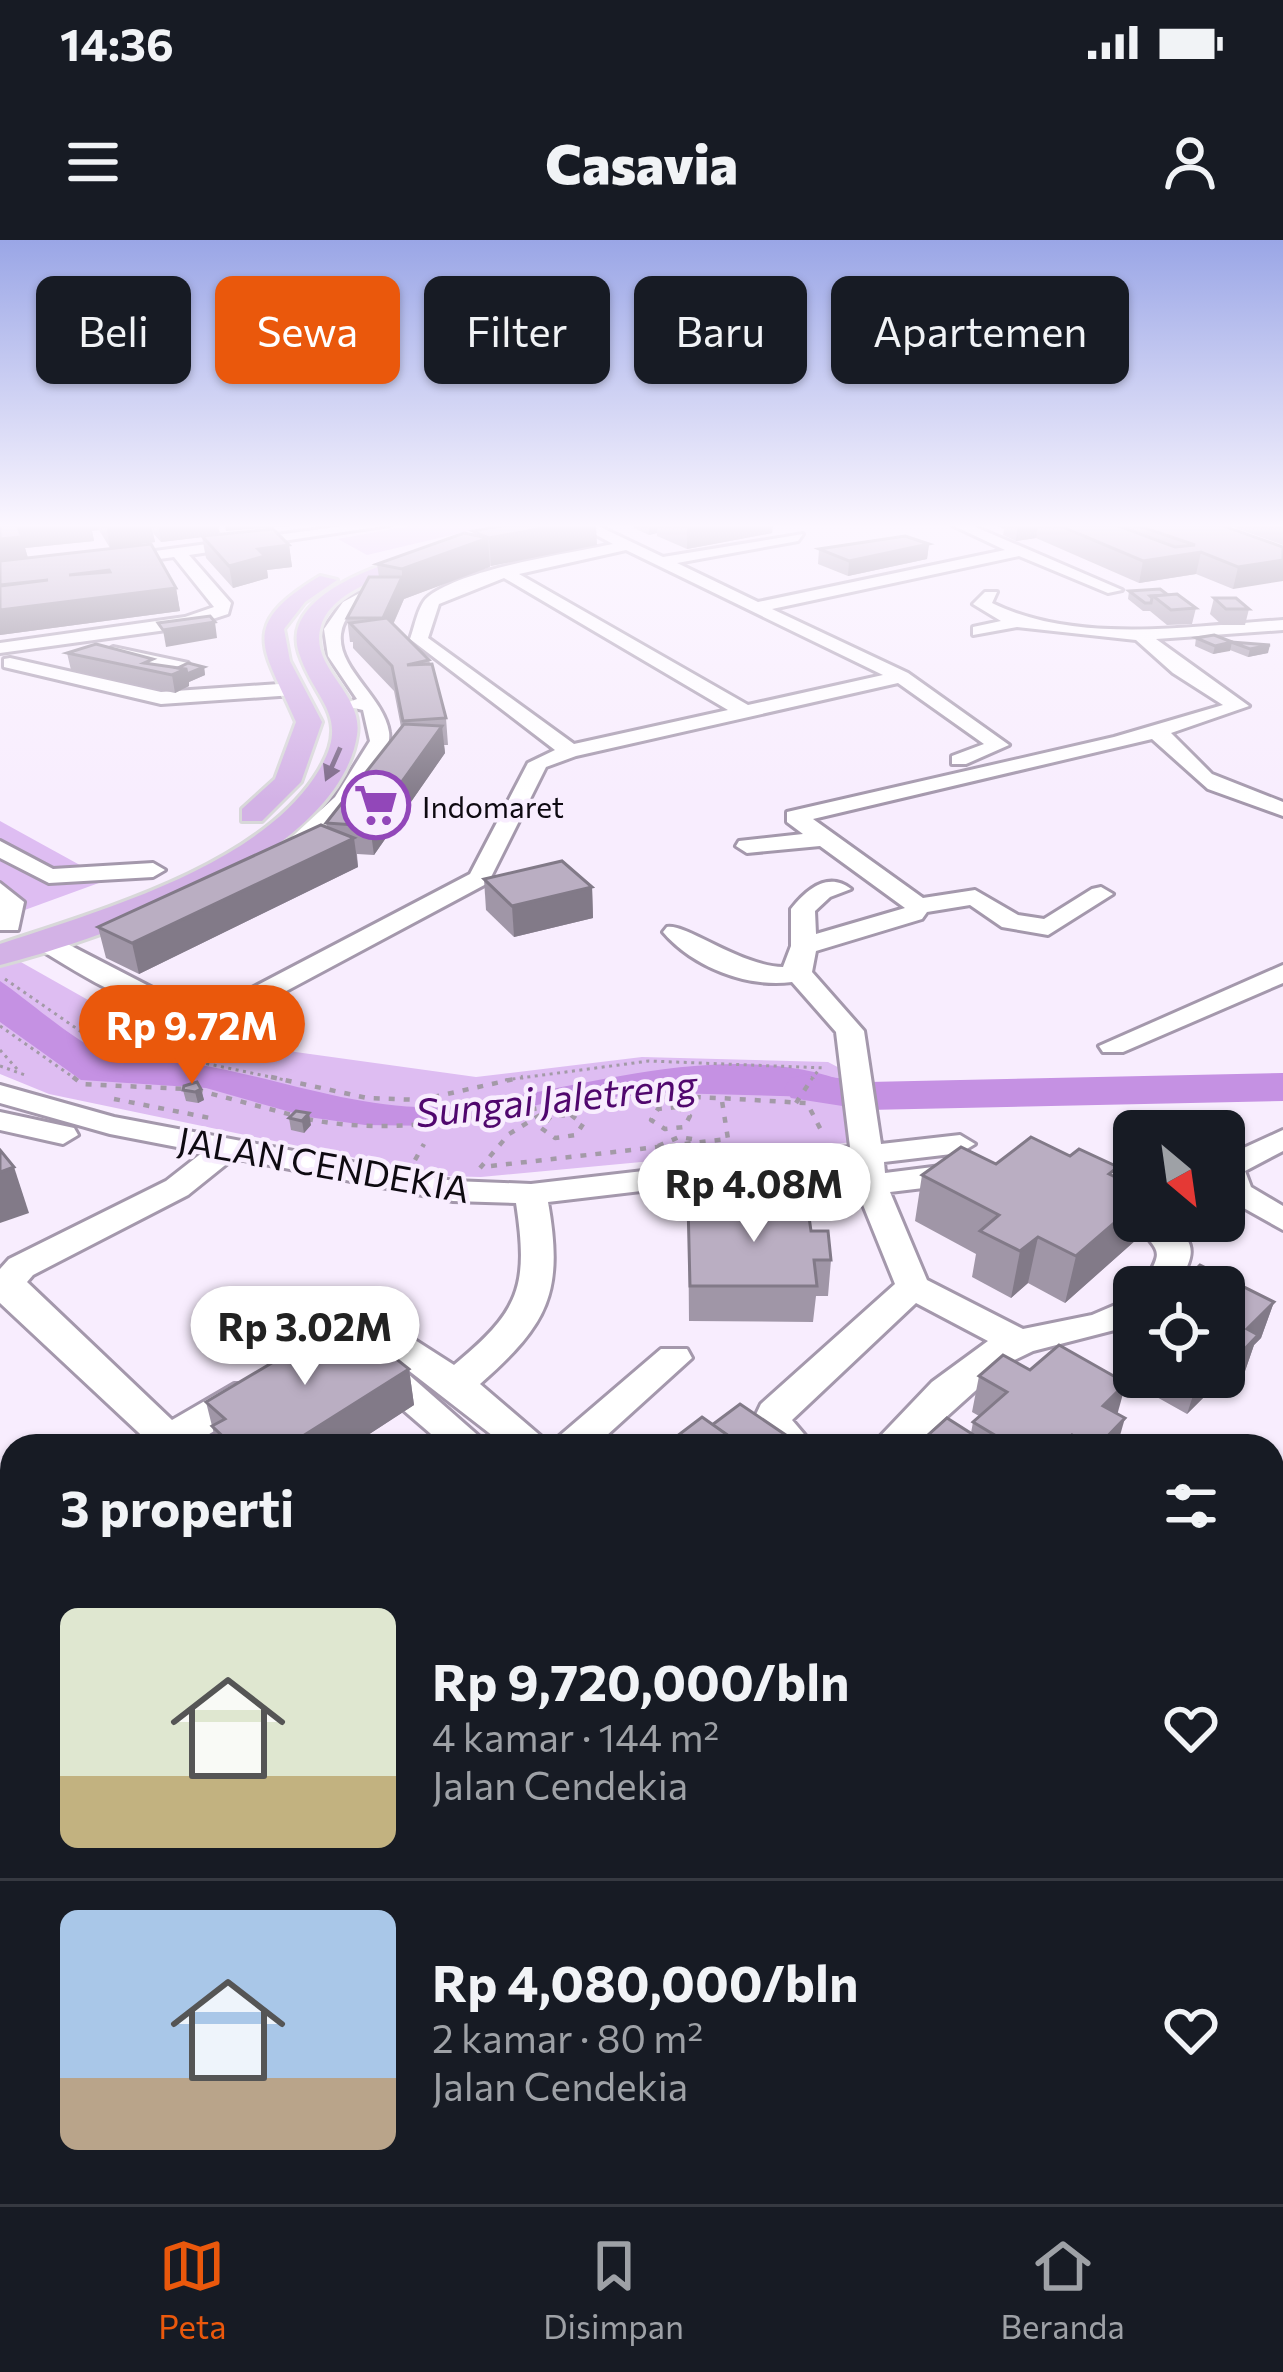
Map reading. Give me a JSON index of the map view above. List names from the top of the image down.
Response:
{
  "streets": {
    "street": ["JALAN CENDEKIA"]
  },
  "water": ["Sungai Jaletreng"],
  "places": {
    "supermarket": ["Indomaret"]
  },
  "north": "bottom right",
  "page": {
    "status": "14:36",
    "header": "Casavia",
    "chip": [
      "Beli",
      "Sewa",
      "Filter",
      "Baru",
      "Apartemen"
    ],
    "price": ["Rp 9.72M", "Rp 4.08M", "Rp 3.02M"],
    "heading": "3 properti",
    "list": [
      {
        "name": "Rp 9,720,000/bln",
        "note": "4 kamar · 144 m² · Jalan Cendekia"
      },
      {
        "name": "Rp 4,080,000/bln",
        "note": "2 kamar · 80 m² · Jalan Cendekia"
      }
    ],
    "tabs": ["Peta", "Disimpan", "Beranda"]
  }
}
